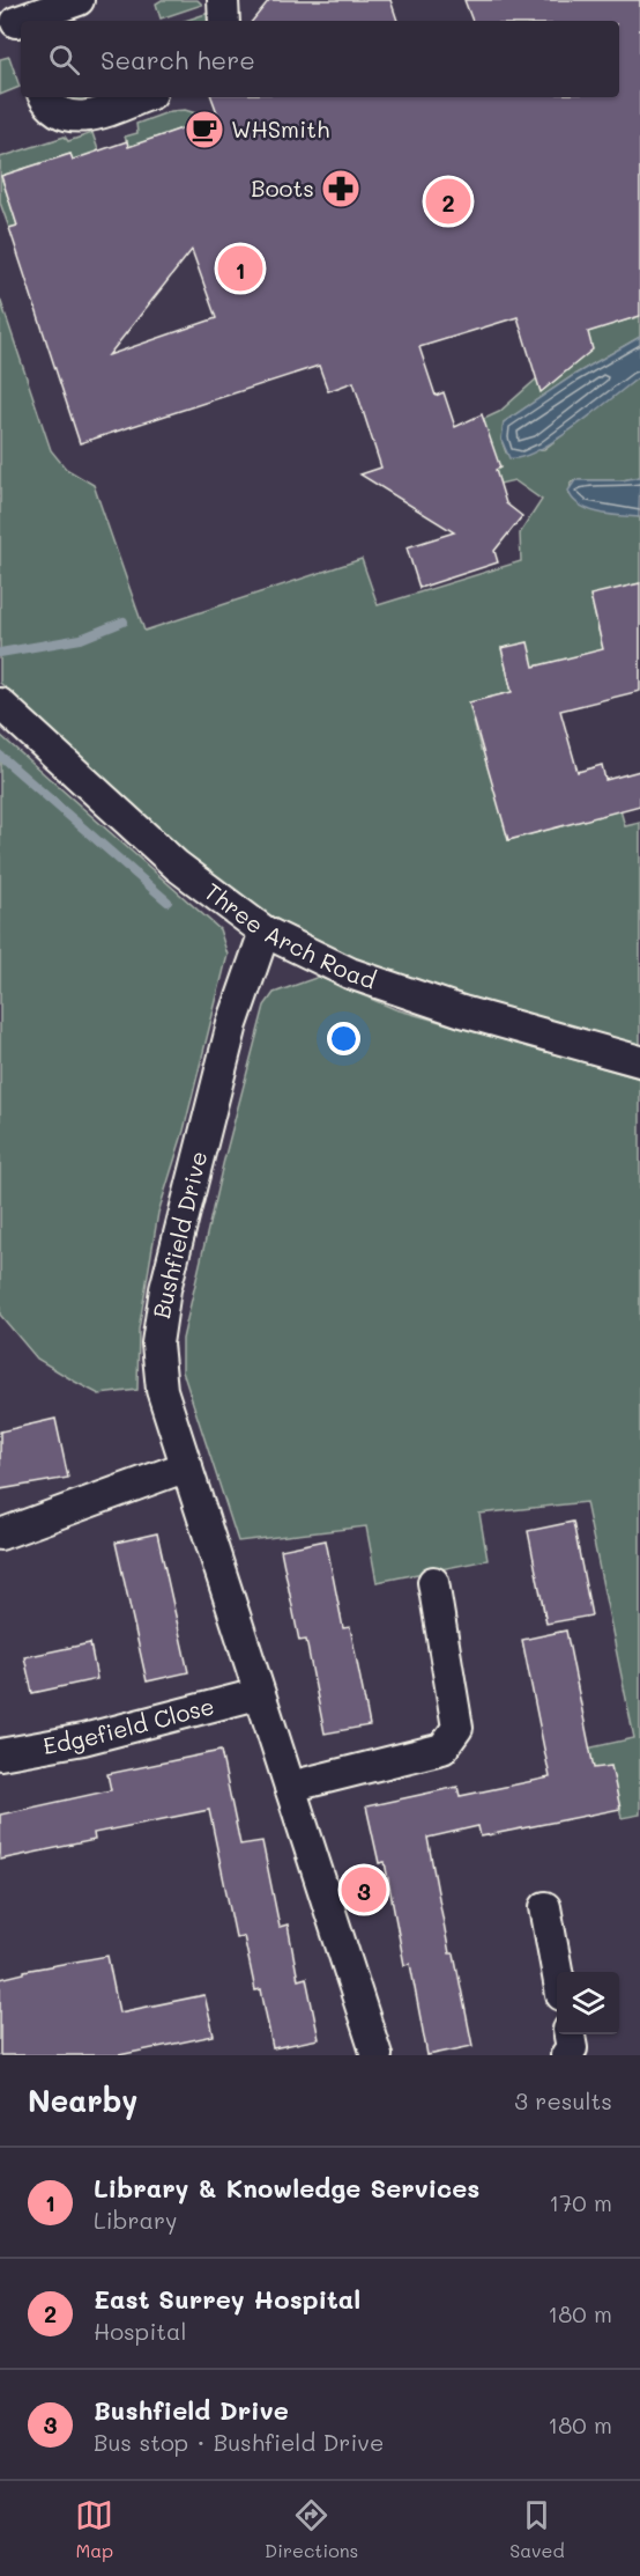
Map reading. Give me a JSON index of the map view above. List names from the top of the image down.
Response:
{
  "streets": {
    "street": ["Three Arch Road", "Bushfield Drive", "Edgefield Close"]
  },
  "crossings": [
    ["Three Arch Road", "Bushfield Drive"],
    ["Bushfield Drive", "Edgefield Close"]
  ],
  "places": {
    "cafe": ["WHSmith"],
    "pharmacy": ["Boots"]
  },
  "page": {
    "search": "Search here",
    "pins": ["2", "1", "3"],
    "heading": ["Nearby", "3 results"],
    "list": [
      {
        "mark": "1",
        "name": "Library & Knowledge Services",
        "note": "Library",
        "value": "170 m"
      },
      {
        "mark": "2",
        "name": "East Surrey Hospital",
        "note": "Hospital",
        "value": "180 m"
      },
      {
        "mark": "3",
        "name": "Bushfield Drive",
        "note": "Bus stop · Bushfield Drive",
        "value": "180 m"
      }
    ],
    "nav": ["Map", "Directions", "Saved"]
  }
}
